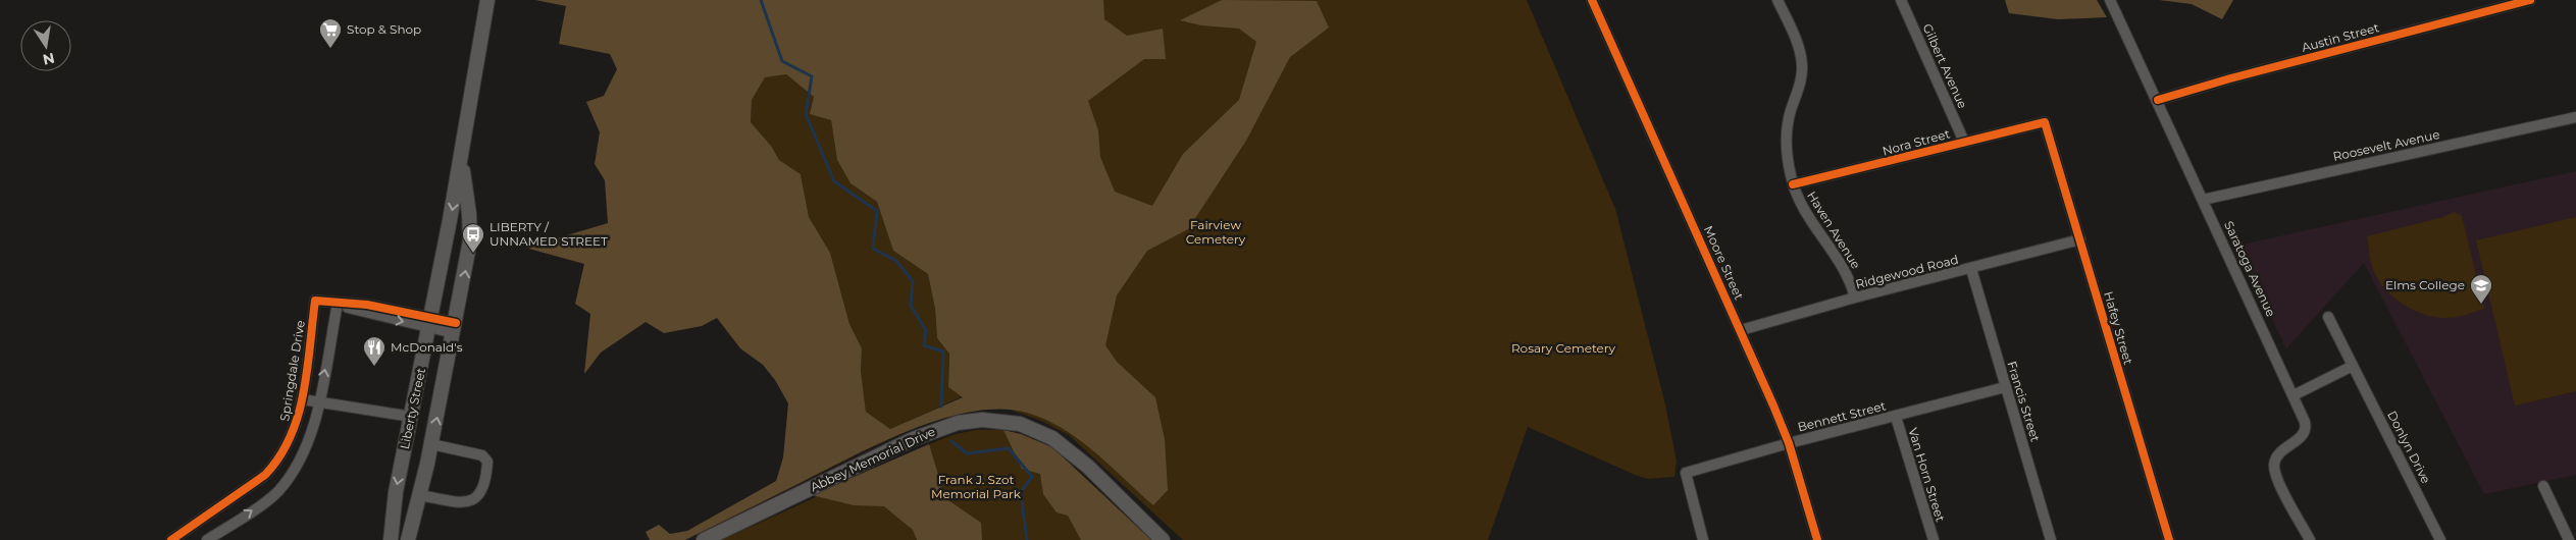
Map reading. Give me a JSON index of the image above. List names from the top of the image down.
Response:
{
  "streets": {
    "main road": ["Liberty Street", "Abbey Memorial Drive"],
    "street": [
      "Austin Street",
      "Gilbert Avenue",
      "Nora Street",
      "Roosevelt Avenue",
      "Haven Avenue",
      "Moore Street",
      "Saratoga Avenue",
      "Ridgewood Road",
      "Hafey Street",
      "Springdale Drive",
      "Francis Street",
      "Bennett Street",
      "Donlyn Drive",
      "Van Horn Street"
    ]
  },
  "crossings": [
    ["Austin Street", "Saratoga Avenue"],
    ["Gilbert Avenue", "Nora Street"],
    ["Nora Street", "Haven Avenue"],
    ["Nora Street", "Hafey Street"],
    ["Roosevelt Avenue", "Saratoga Avenue"],
    ["Haven Avenue", "Ridgewood Road"],
    ["Moore Street", "Ridgewood Road"],
    ["Moore Street", "Bennett Street"],
    ["Ridgewood Road", "Hafey Street"],
    ["Ridgewood Road", "Francis Street"],
    ["Springdale Drive", "Liberty Street"],
    ["Francis Street", "Bennett Street"],
    ["Bennett Street", "Van Horn Street"]
  ],
  "parks": ["Fairview Cemetery", "Rosary Cemetery", "Frank J. Szot Memorial Park"],
  "places": {
    "supermarket": ["Stop & Shop"],
    "bus stop": ["LIBERTY / UNNAMED STREET"],
    "school or university": ["Elms College"],
    "restaurant": ["McDonald's"]
  },
  "north": "bottom"
}
